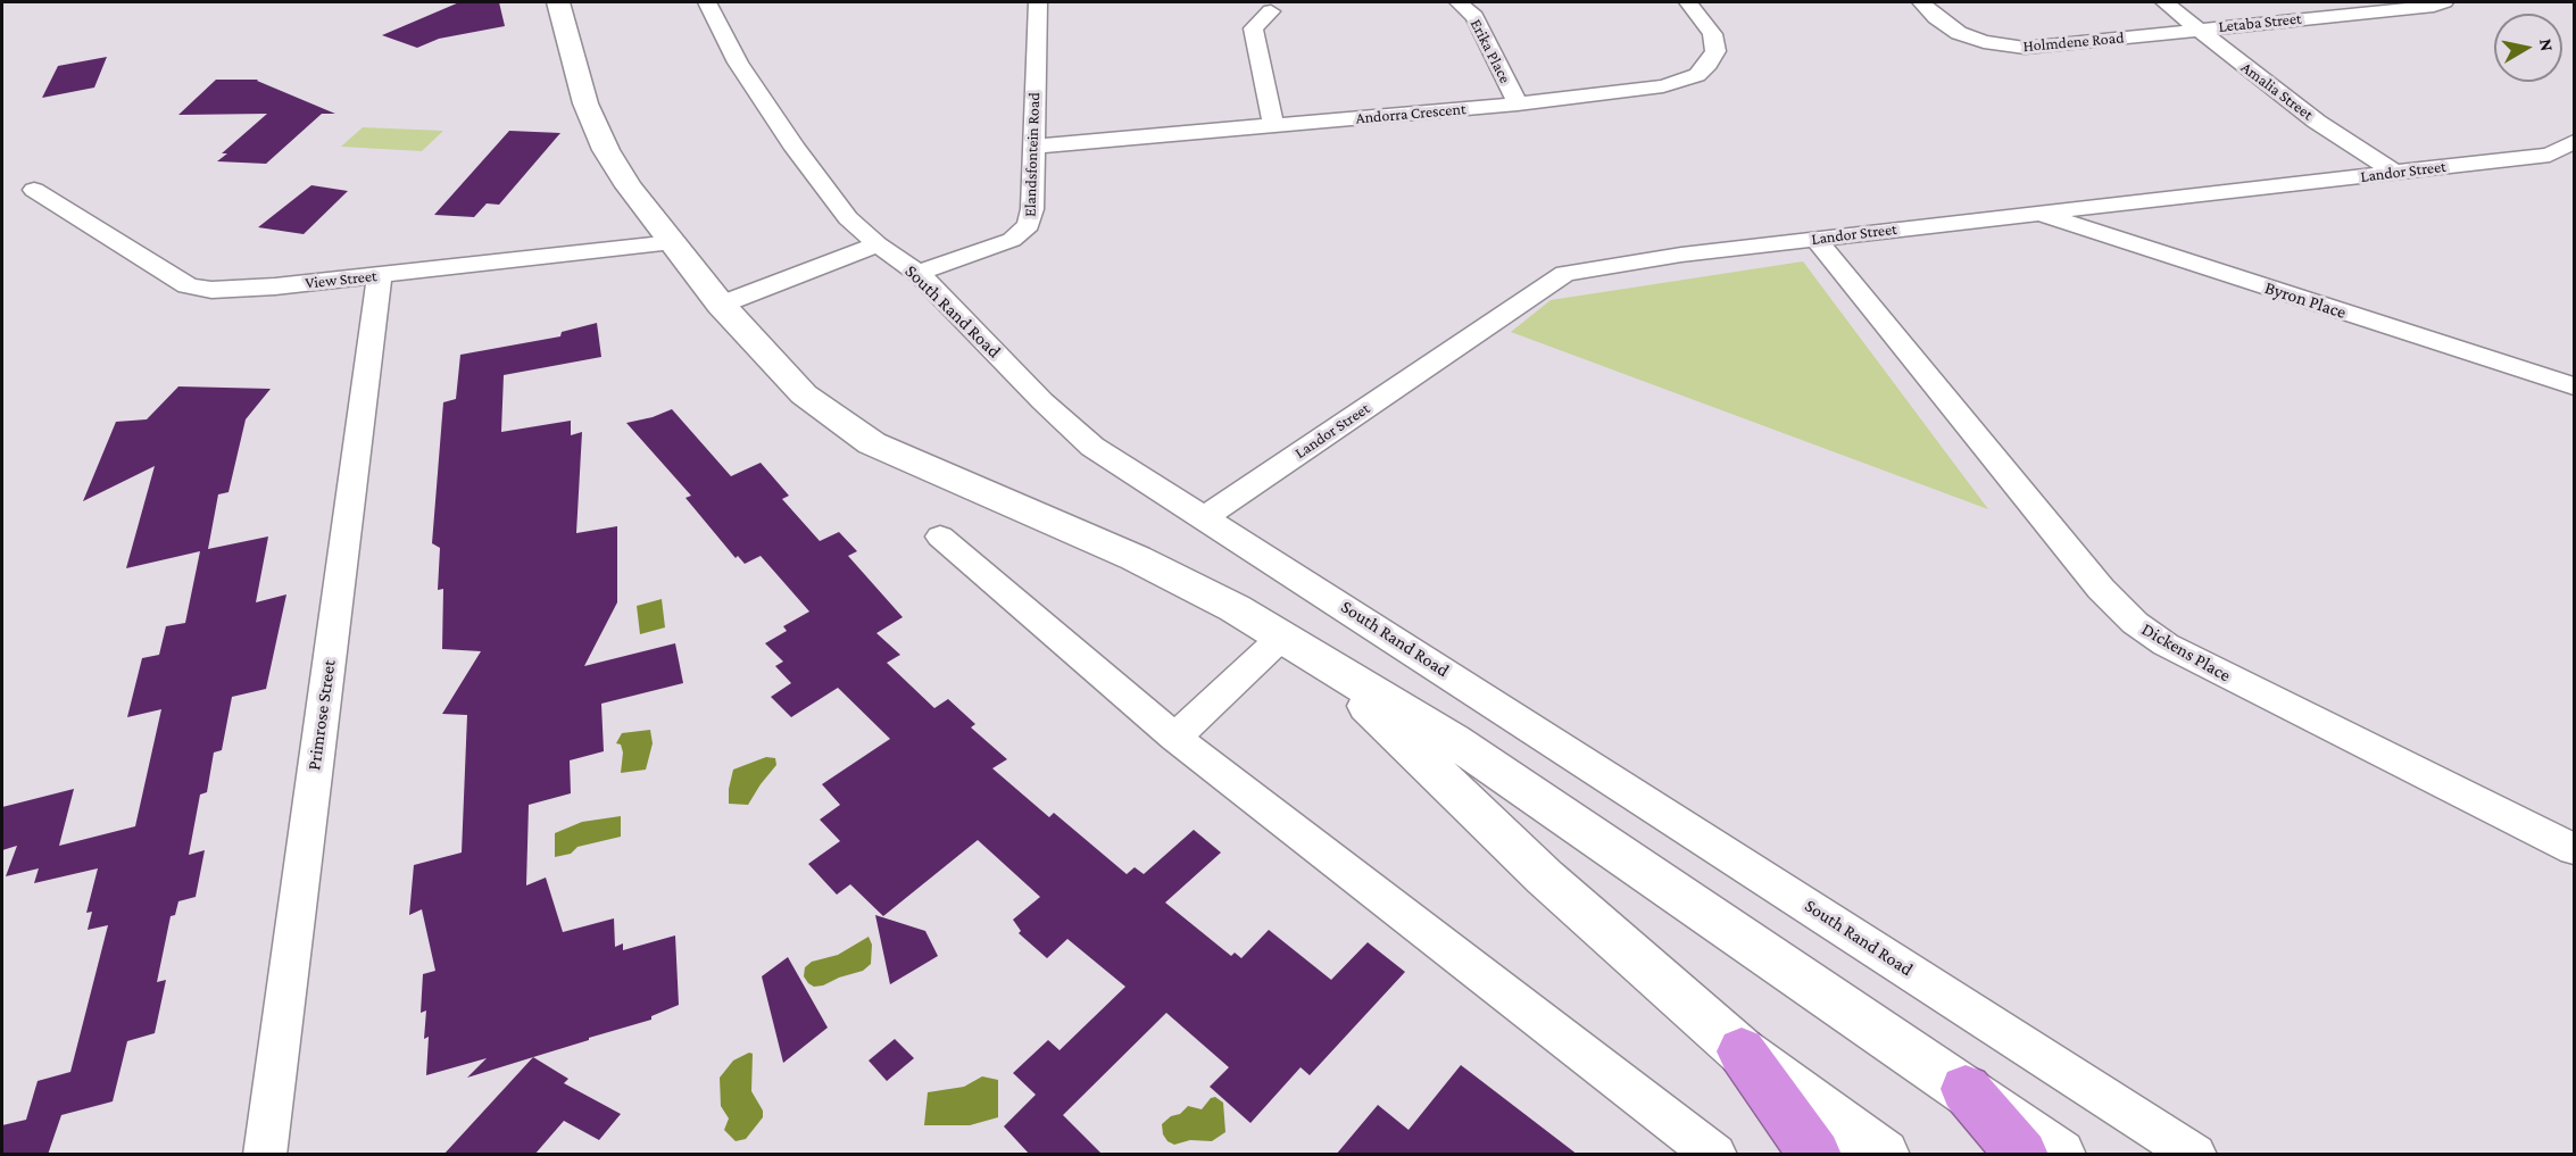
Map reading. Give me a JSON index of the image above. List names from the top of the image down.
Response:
{
  "streets": {
    "street": [
      "Letaba Street",
      "Holmdene Road",
      "Erika Place",
      "Amalia Street",
      "Andorra Crescent",
      "Elandsfontein Road",
      "Landor Street",
      "View Street",
      "Byron Place",
      "South Rand Road",
      "Dickens Place",
      "Primrose Street"
    ]
  },
  "crossings": [
    ["Letaba Street", "Holmdene Road"],
    ["Letaba Street", "Amalia Street"],
    ["Holmdene Road", "Amalia Street"],
    ["Erika Place", "Andorra Crescent"],
    ["Amalia Street", "Landor Street"],
    ["Andorra Crescent", "Elandsfontein Road"],
    ["Elandsfontein Road", "South Rand Road"],
    ["Landor Street", "Byron Place"],
    ["Landor Street", "South Rand Road"],
    ["Landor Street", "Dickens Place"],
    ["View Street", "Primrose Street"]
  ],
  "north": "right"
}
